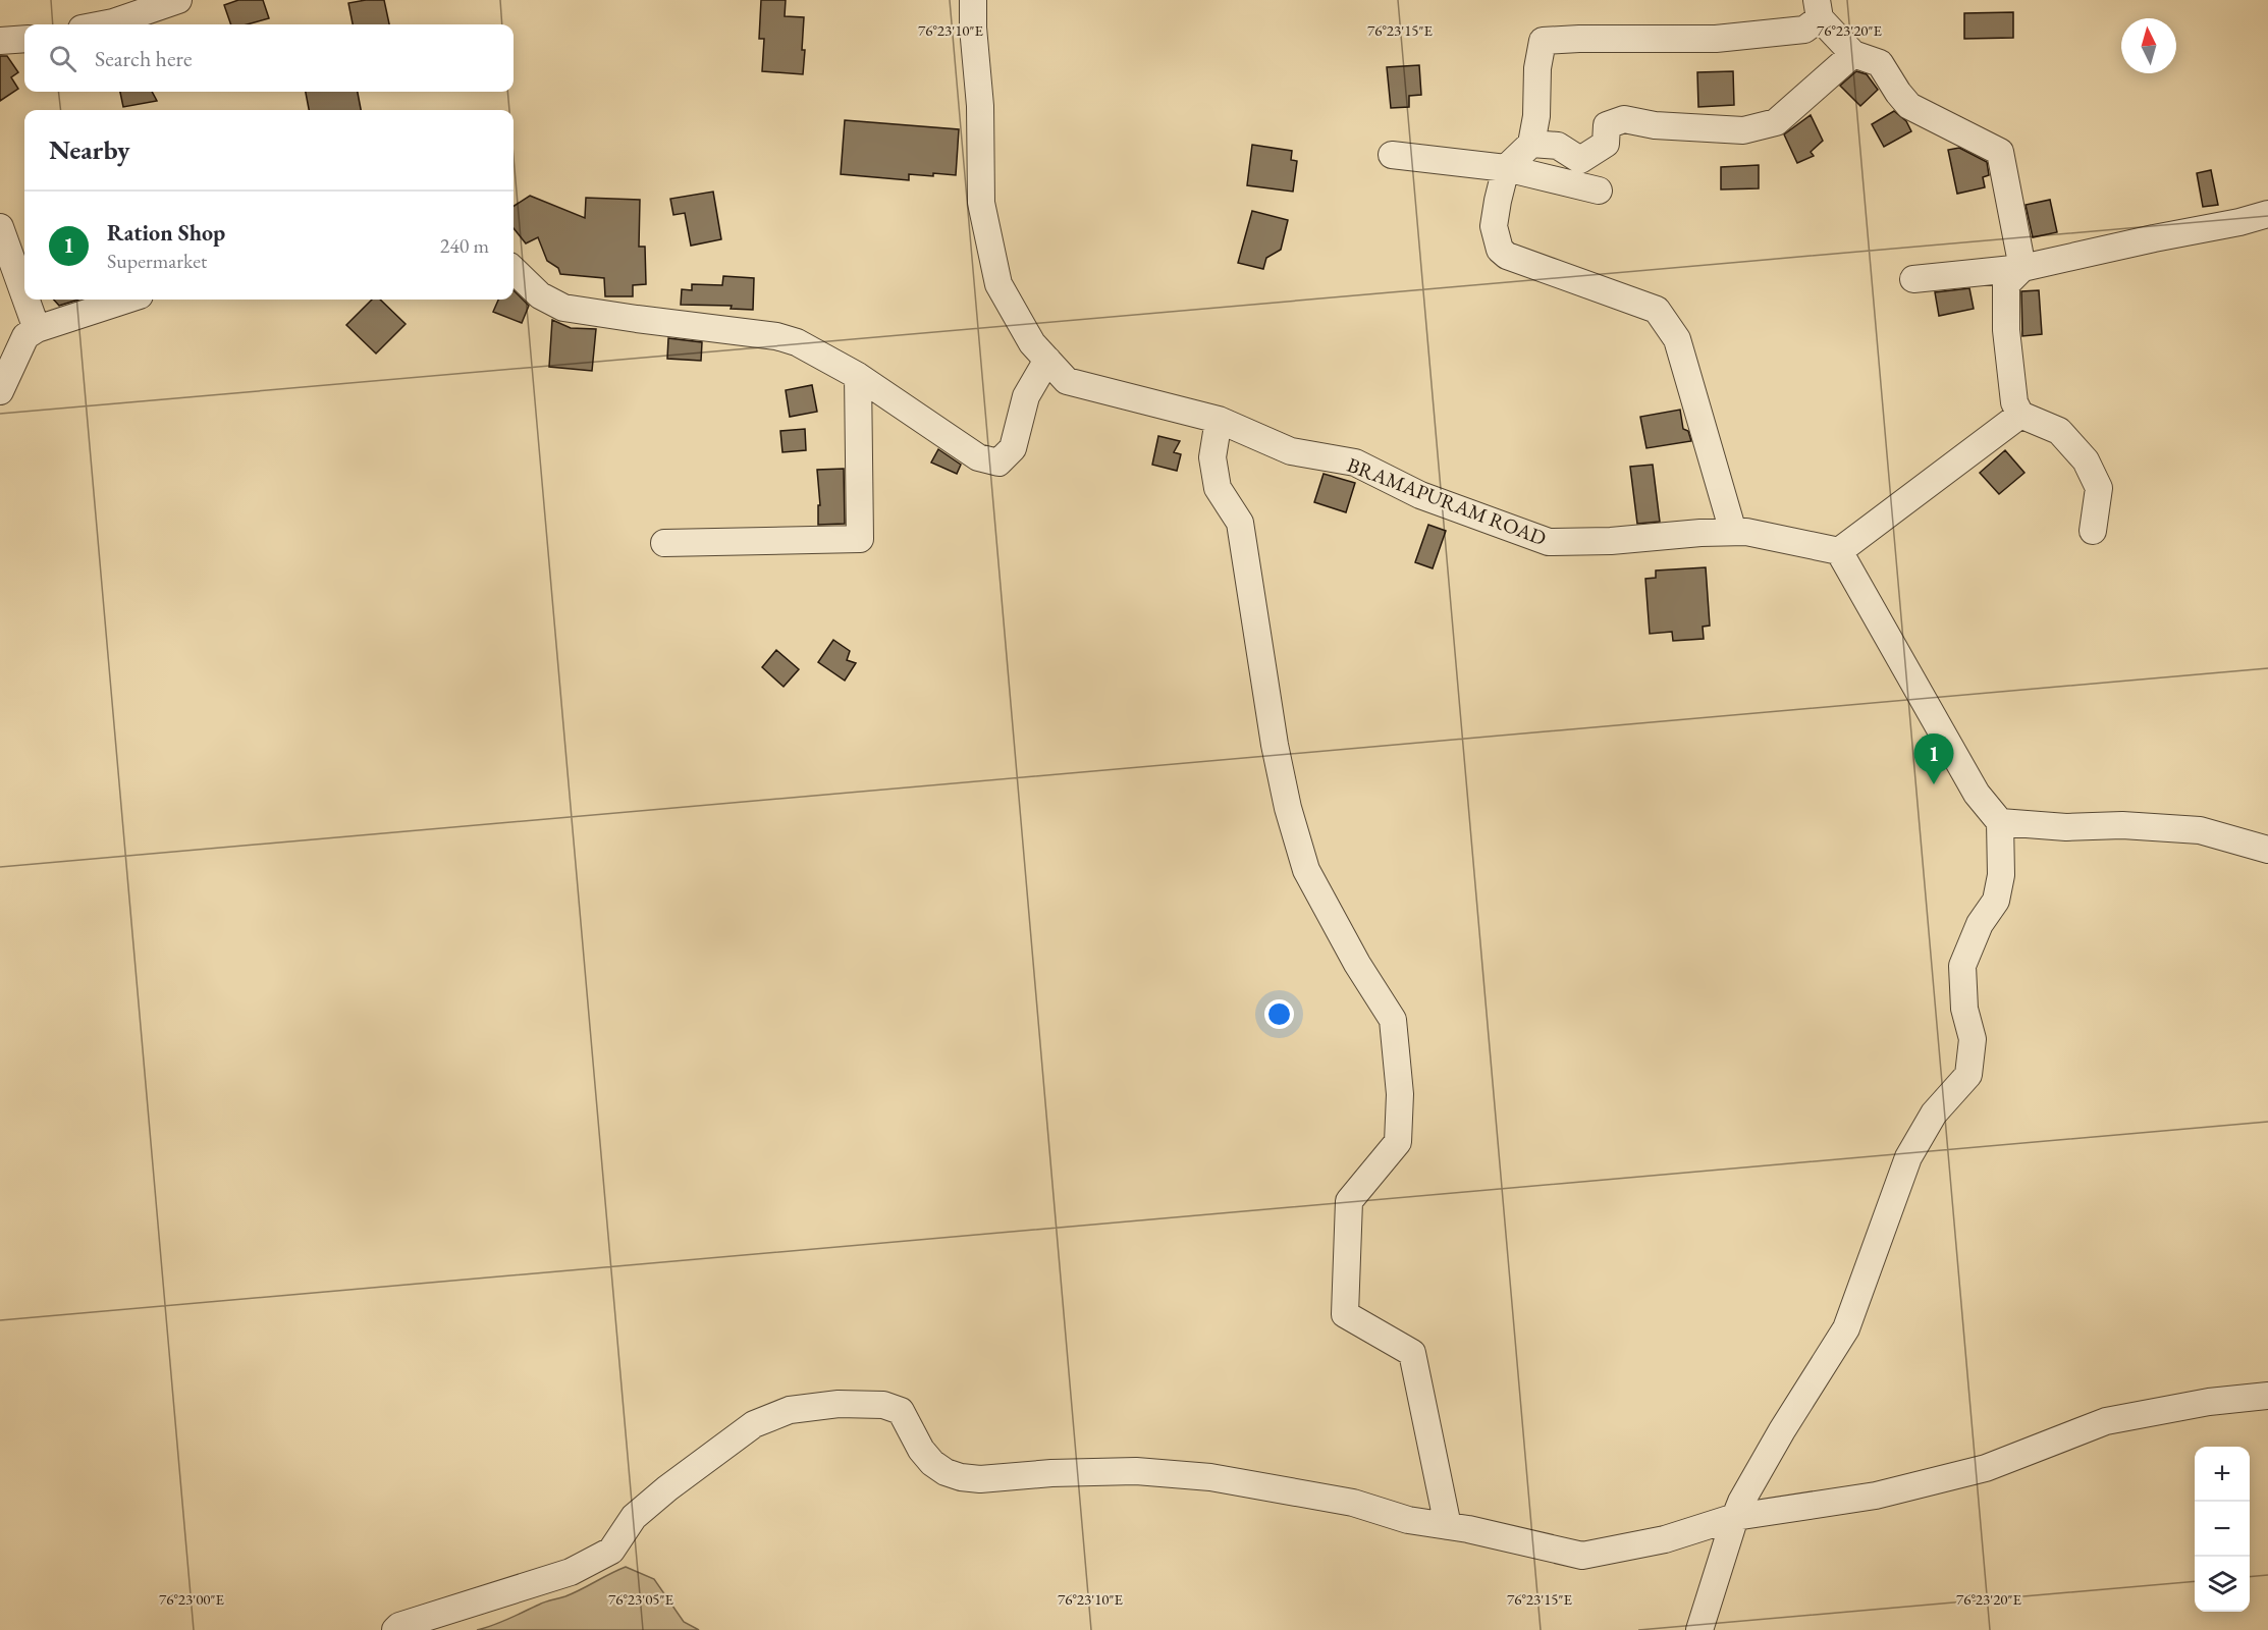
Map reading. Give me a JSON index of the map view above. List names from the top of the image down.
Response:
{
  "streets": {
    "street": ["BRAMAPURAM ROAD"]
  },
  "north": "top",
  "page": {
    "search": "Search here",
    "heading": "Nearby",
    "list": [
      {
        "mark": "1",
        "name": "Ration Shop",
        "note": "Supermarket",
        "value": "240 m"
      }
    ],
    "pins": "1",
    "map_buttons": ["+", "−"]
  },
  "coordinates": [
    "76°23'10\"E",
    "76°23'15\"E",
    "76°23'20\"E",
    "76°23'00\"E",
    "76°23'05\"E"
  ]
}
